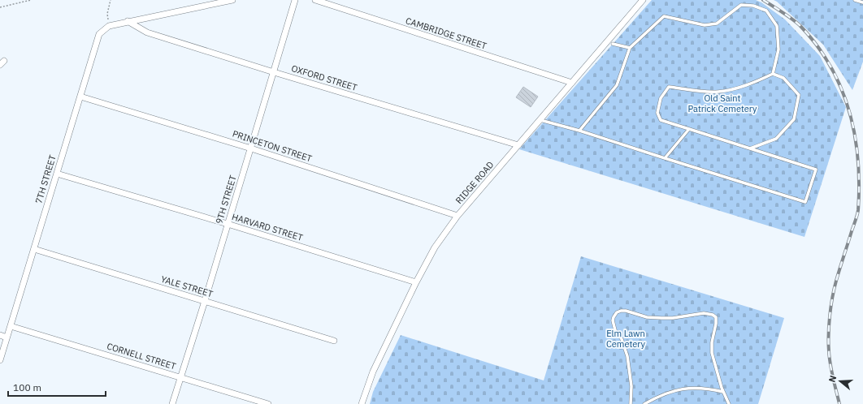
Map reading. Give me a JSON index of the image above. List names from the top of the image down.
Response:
{
  "streets": {
    "street": [
      "CAMBRIDGE STREET",
      "OXFORD STREET",
      "PRINCETON STREET",
      "7TH STREET",
      "RIDGE ROAD",
      "9TH STREET",
      "HARVARD STREET",
      "YALE STREET",
      "CORNELL STREET"
    ]
  },
  "crossings": [
    ["CAMBRIDGE STREET", "RIDGE ROAD"],
    ["OXFORD STREET", "RIDGE ROAD"],
    ["OXFORD STREET", "9TH STREET"],
    ["PRINCETON STREET", "7TH STREET"],
    ["PRINCETON STREET", "RIDGE ROAD"],
    ["PRINCETON STREET", "9TH STREET"],
    ["7TH STREET", "HARVARD STREET"],
    ["7TH STREET", "YALE STREET"],
    ["7TH STREET", "CORNELL STREET"],
    ["RIDGE ROAD", "HARVARD STREET"],
    ["9TH STREET", "HARVARD STREET"],
    ["9TH STREET", "YALE STREET"],
    ["9TH STREET", "CORNELL STREET"]
  ],
  "parks": ["Old Saint Patrick Cemetery", "Elm Lawn Cemetery"],
  "scale_bar": "100 m",
  "north": "left"
}
